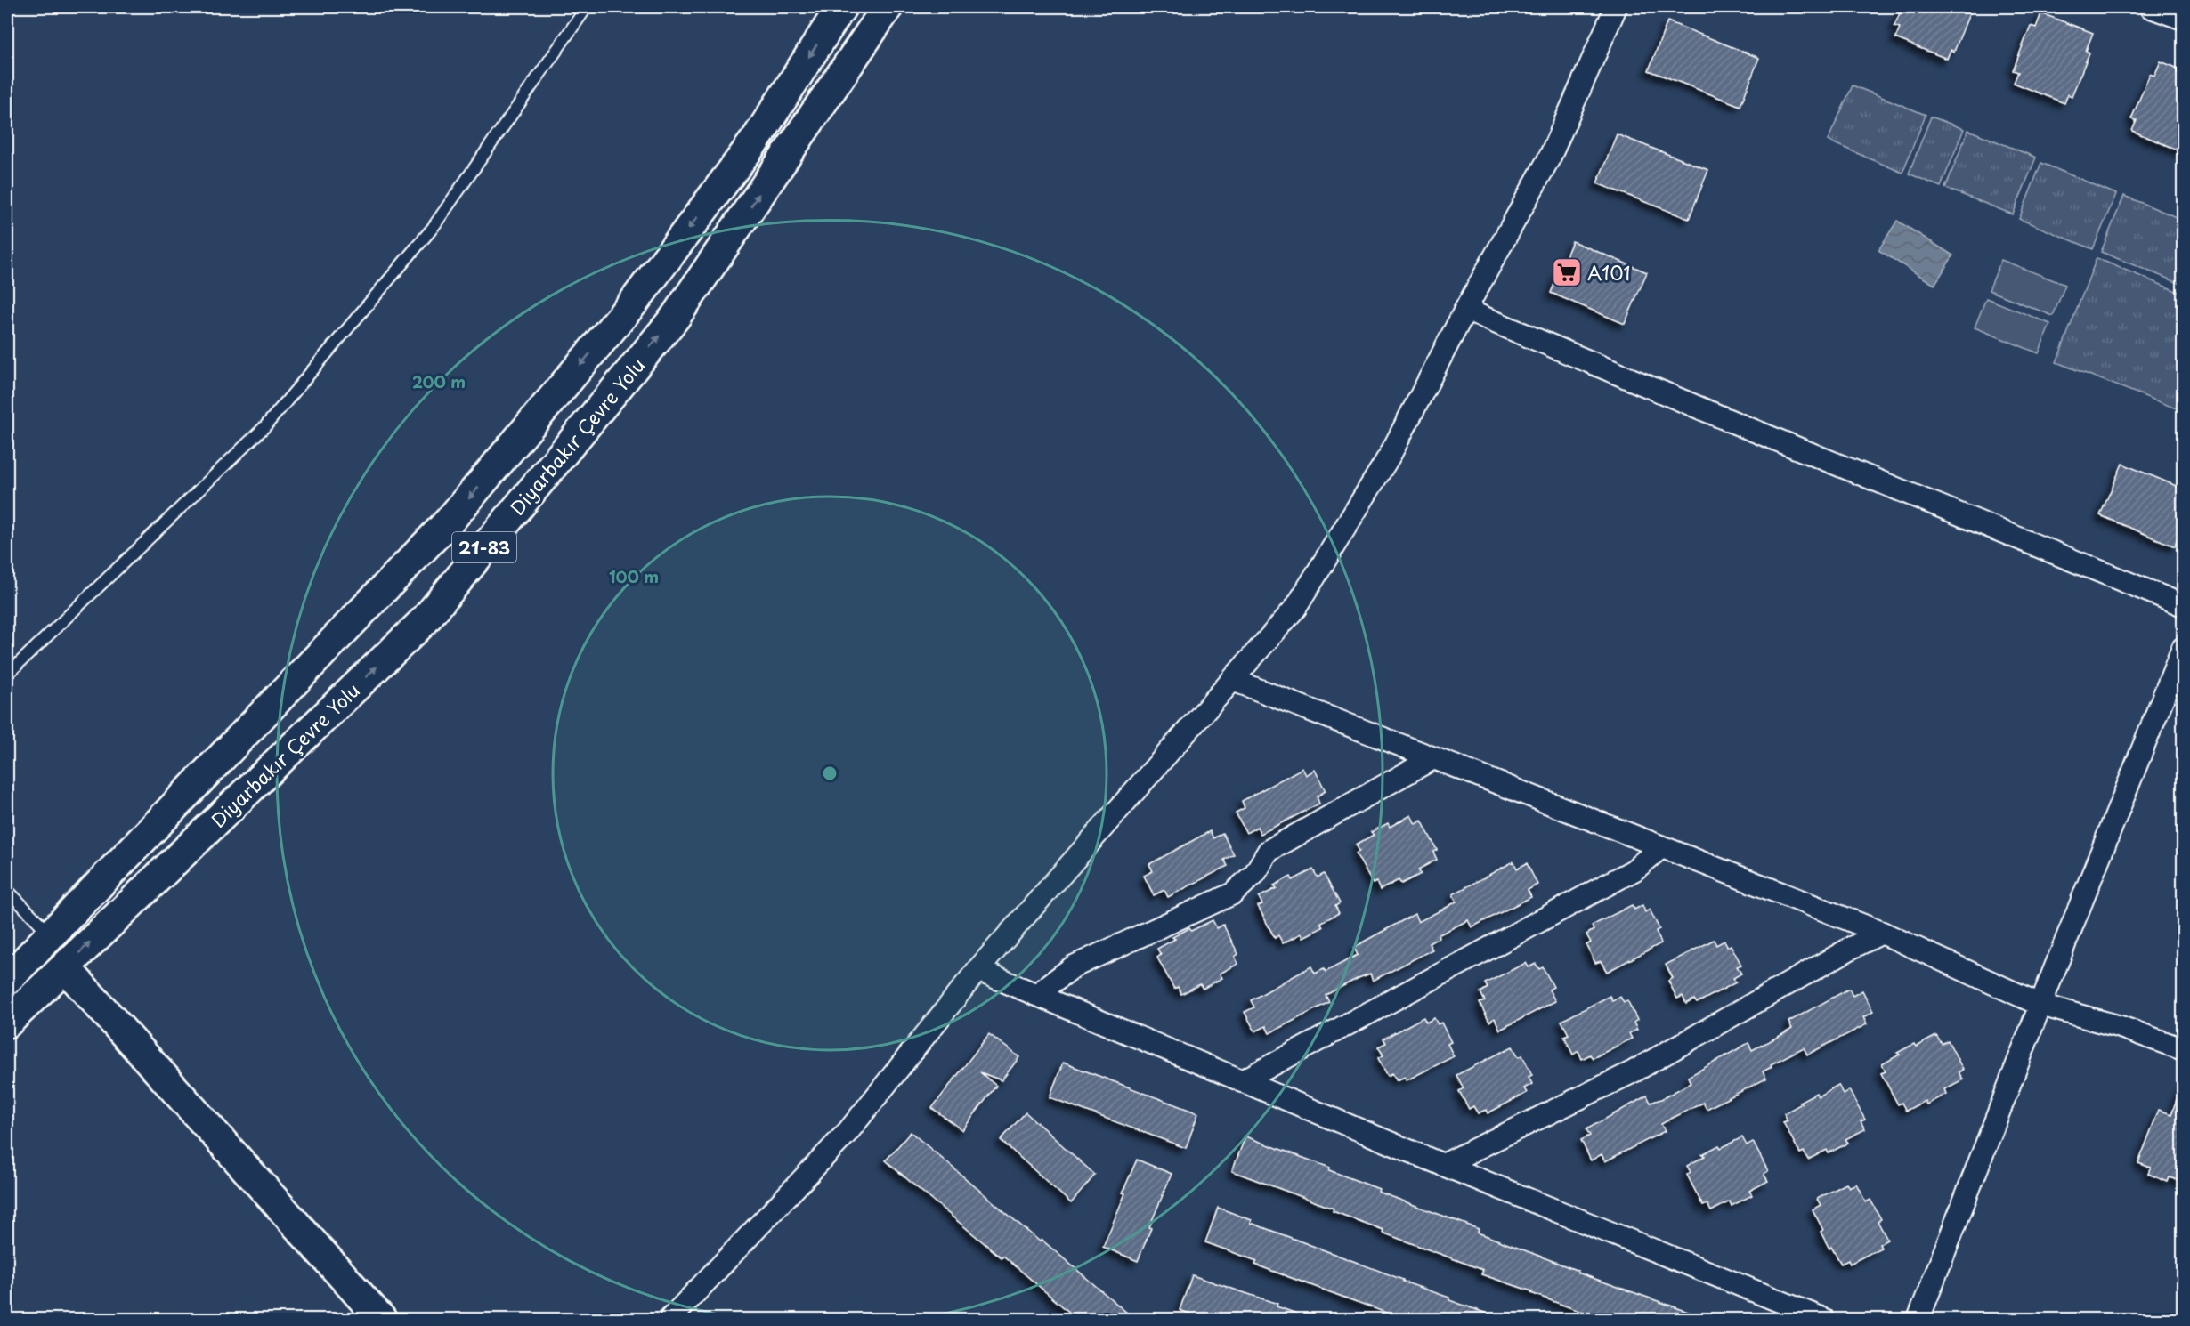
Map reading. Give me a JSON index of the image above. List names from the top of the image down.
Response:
{
  "streets": {
    "main road": ["Diyarbakır Çevre Yolu", "21-83"]
  },
  "places": {
    "supermarket": ["A101"]
  },
  "rings": ["200 m", "100 m"]
}
